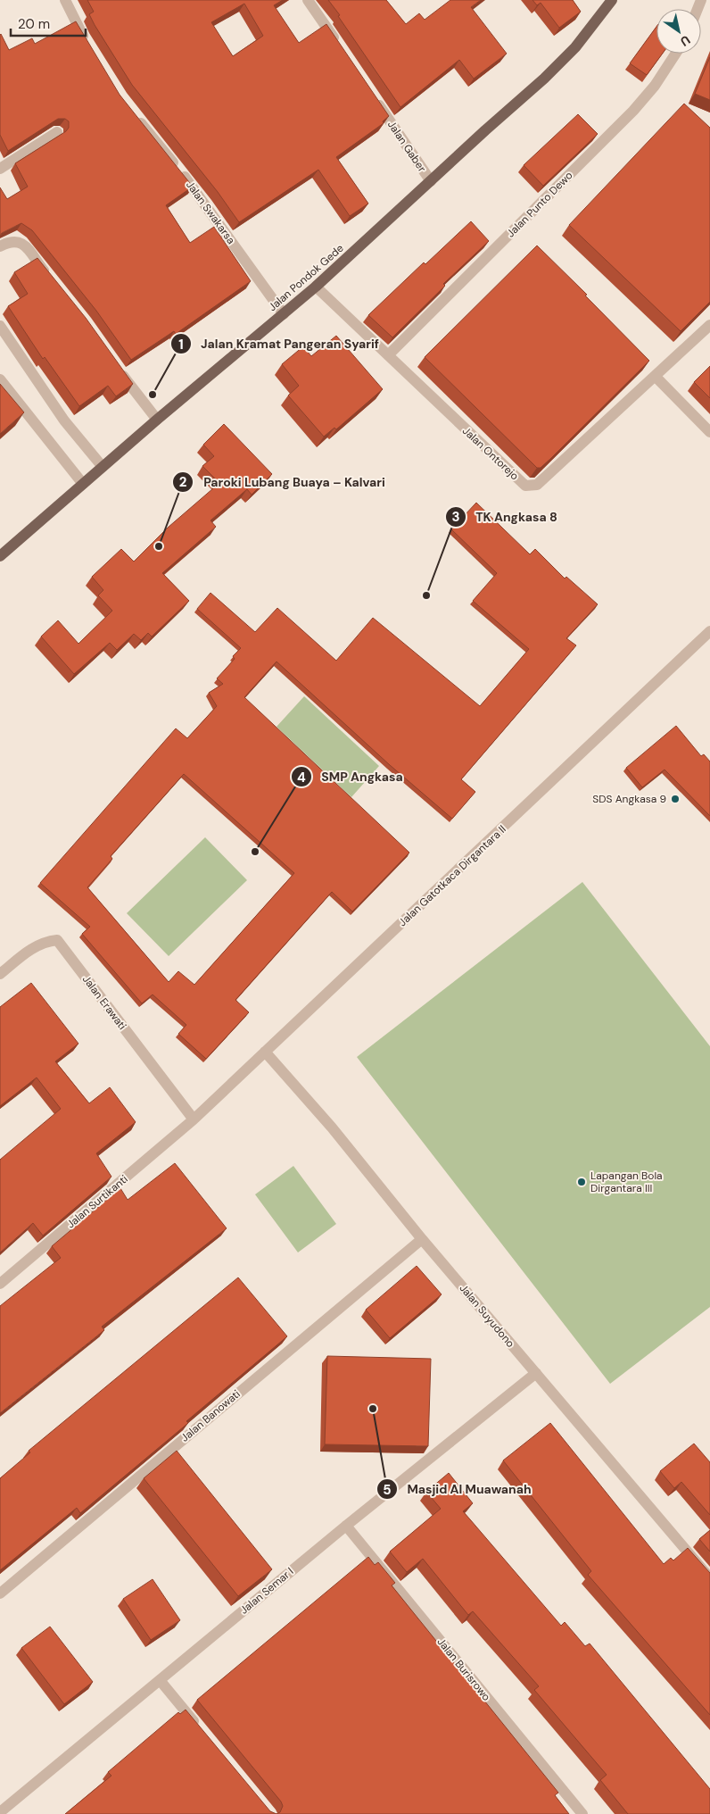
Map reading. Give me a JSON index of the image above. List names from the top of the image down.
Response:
{
  "streets": {
    "main road": ["Jalan Pondok Gede"],
    "street": [
      "Jalan Gaber",
      "Jalan Punto Dewo",
      "Jalan Swakarsa",
      "Jalan Ontorejo",
      "Jalan Gatotkaca Dirgantara II",
      "Jalan Erawati",
      "Jalan Surtikanti",
      "Jalan Suyudono",
      "Jalan Banowati",
      "Jalan Semar I",
      "Jalan Burisrowo"
    ]
  },
  "crossings": [
    ["Jalan Gaber", "Jalan Pondok Gede"],
    ["Jalan Punto Dewo", "Jalan Ontorejo"],
    ["Jalan Swakarsa", "Jalan Pondok Gede"],
    ["Jalan Pondok Gede", "Jalan Ontorejo"],
    ["Jalan Gatotkaca Dirgantara II", "Jalan Erawati"],
    ["Jalan Gatotkaca Dirgantara II", "Jalan Surtikanti"],
    ["Jalan Gatotkaca Dirgantara II", "Jalan Suyudono"],
    ["Jalan Erawati", "Jalan Surtikanti"],
    ["Jalan Suyudono", "Jalan Banowati"],
    ["Jalan Suyudono", "Jalan Semar I"],
    ["Jalan Semar I", "Jalan Burisrowo"]
  ],
  "places": [
    "Jalan Kramat Pangeran Syarif",
    "Paroki Lubang Buaya – Kalvari",
    "TK Angkasa 8",
    "SDS Angkasa 9",
    "SMP Angkasa",
    "Lapangan Bola Dirgantara III",
    "Masjid Al Muawanah"
  ],
  "scale_bar": "20 m",
  "north": "bottom right"
}
